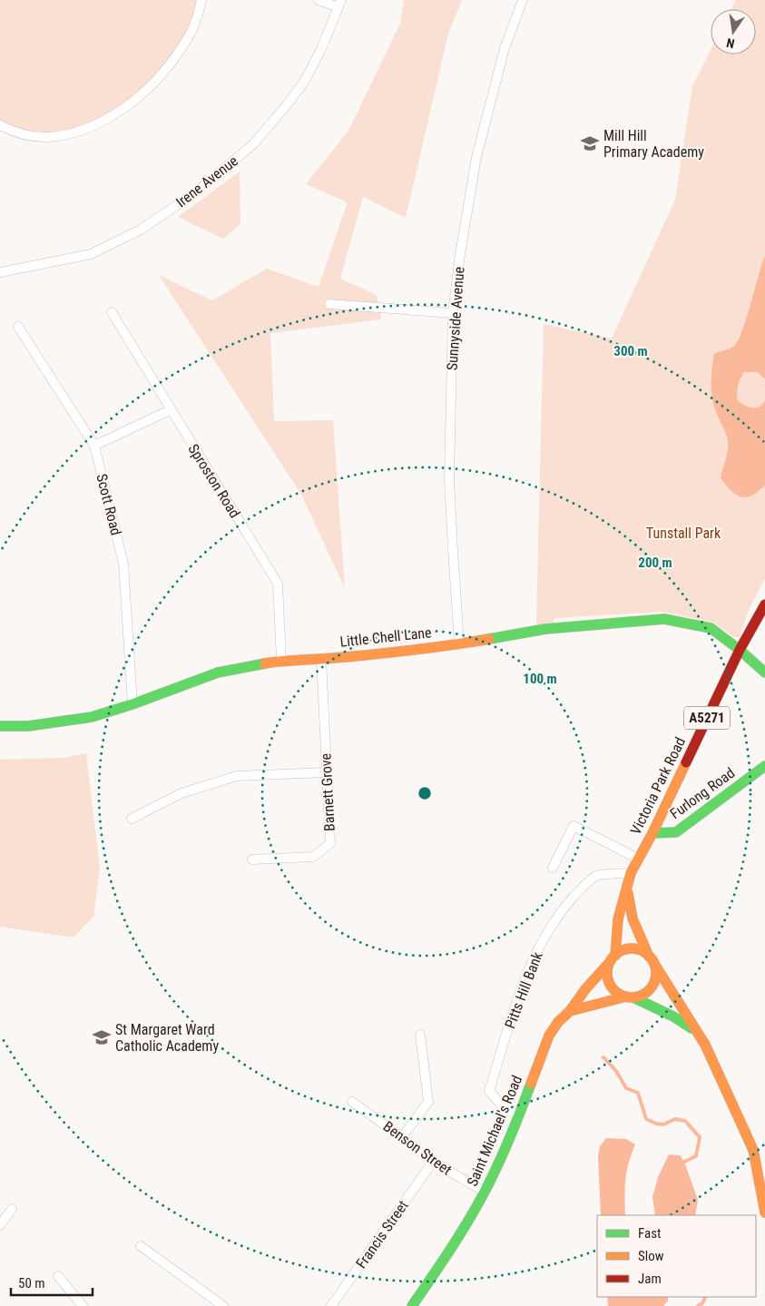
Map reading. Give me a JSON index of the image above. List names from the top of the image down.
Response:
{
  "streets": {
    "street": [
      "Irene Avenue",
      "Sunnyside Avenue",
      "Sproston Road",
      "Scott Road",
      "Little Chell Lane",
      "A5271",
      "Victoria Park Road",
      "Barnett Grove",
      "Furlong Road",
      "Pitts Hill Bank",
      "Saint Michael's Road",
      "Benson Street",
      "Francis Street"
    ]
  },
  "crossings": [
    ["Sunnyside Avenue", "Little Chell Lane"],
    ["Sproston Road", "Little Chell Lane"],
    ["Scott Road", "Little Chell Lane"],
    ["Little Chell Lane", "Victoria Park Road"],
    ["Little Chell Lane", "Barnett Grove"],
    ["A5271", "Victoria Park Road"],
    ["A5271", "Saint Michael's Road"],
    ["Victoria Park Road", "Furlong Road"],
    ["Victoria Park Road", "Pitts Hill Bank"],
    ["Victoria Park Road", "Saint Michael's Road"],
    ["Pitts Hill Bank", "Saint Michael's Road"],
    ["Saint Michael's Road", "Benson Street"],
    ["Benson Street", "Francis Street"]
  ],
  "parks": ["Tunstall Park"],
  "places": {
    "school or university": ["Mill Hill Primary Academy", "St Margaret Ward Catholic Academy"]
  },
  "legend": ["Fast", "Slow", "Jam"],
  "scale_bar": "50 m",
  "north": "bottom",
  "rings": ["300 m", "200 m", "100 m"]
}
